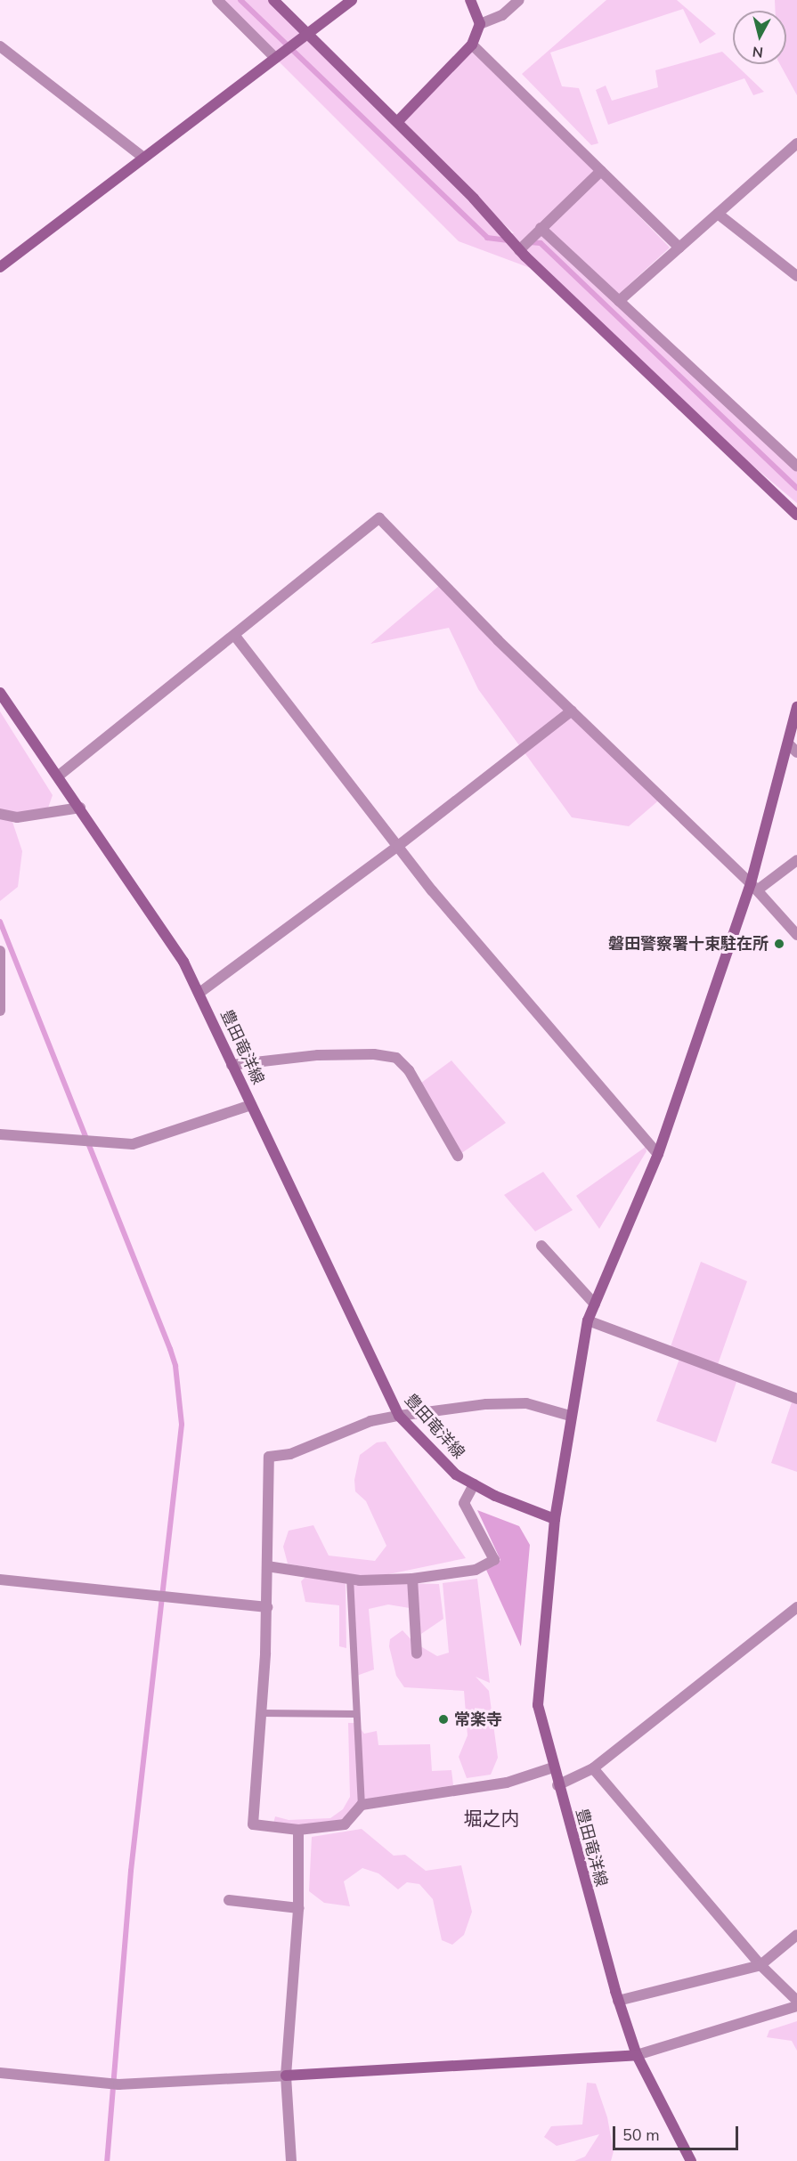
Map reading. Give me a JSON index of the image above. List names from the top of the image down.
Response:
{
  "streets": {
    "street": ["豊田竜洋線"]
  },
  "districts": ["堀之内"],
  "places": ["磐田警察署十束駐在所", "常楽寺"],
  "scale_bar": "50 m",
  "north": "bottom"
}
